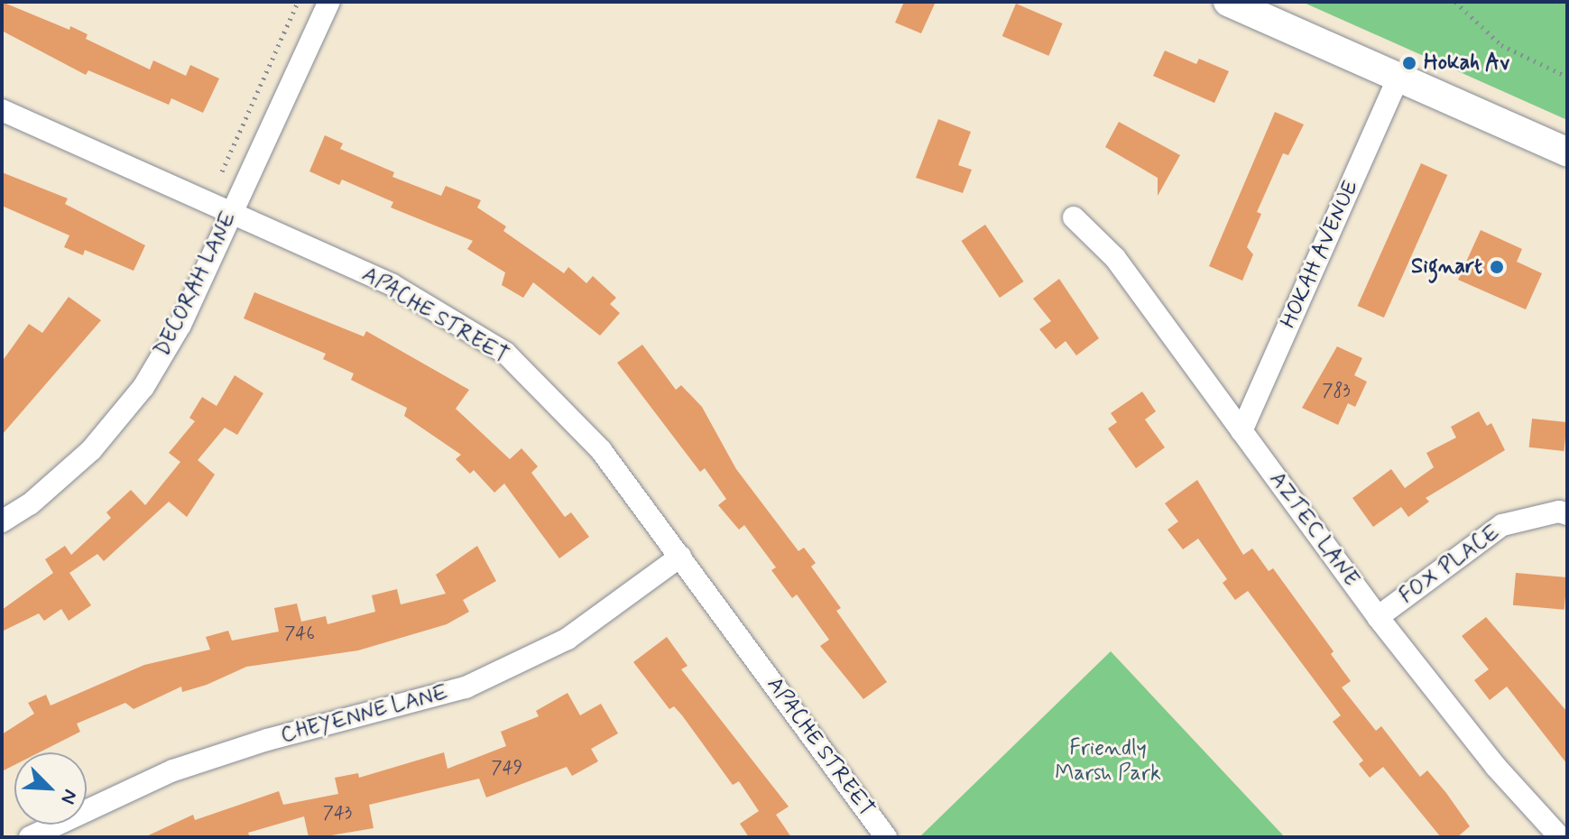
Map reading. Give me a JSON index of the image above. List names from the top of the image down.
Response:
{
  "streets": {
    "street": [
      "HOKAH AVENUE",
      "DECORAH LANE",
      "APACHE STREET",
      "AZTEC LANE",
      "FOX PLACE",
      "CHEYENNE LANE"
    ]
  },
  "crossings": [
    ["HOKAH AVENUE", "AZTEC LANE"],
    ["DECORAH LANE", "APACHE STREET"],
    ["APACHE STREET", "CHEYENNE LANE"],
    ["AZTEC LANE", "FOX PLACE"]
  ],
  "parks": ["Friendly Marsh Park"],
  "places": ["Hokah Av", "Signart"],
  "house_numbers": [
    "783",
    "746",
    "749",
    "743"
  ],
  "north": "bottom right"
}
